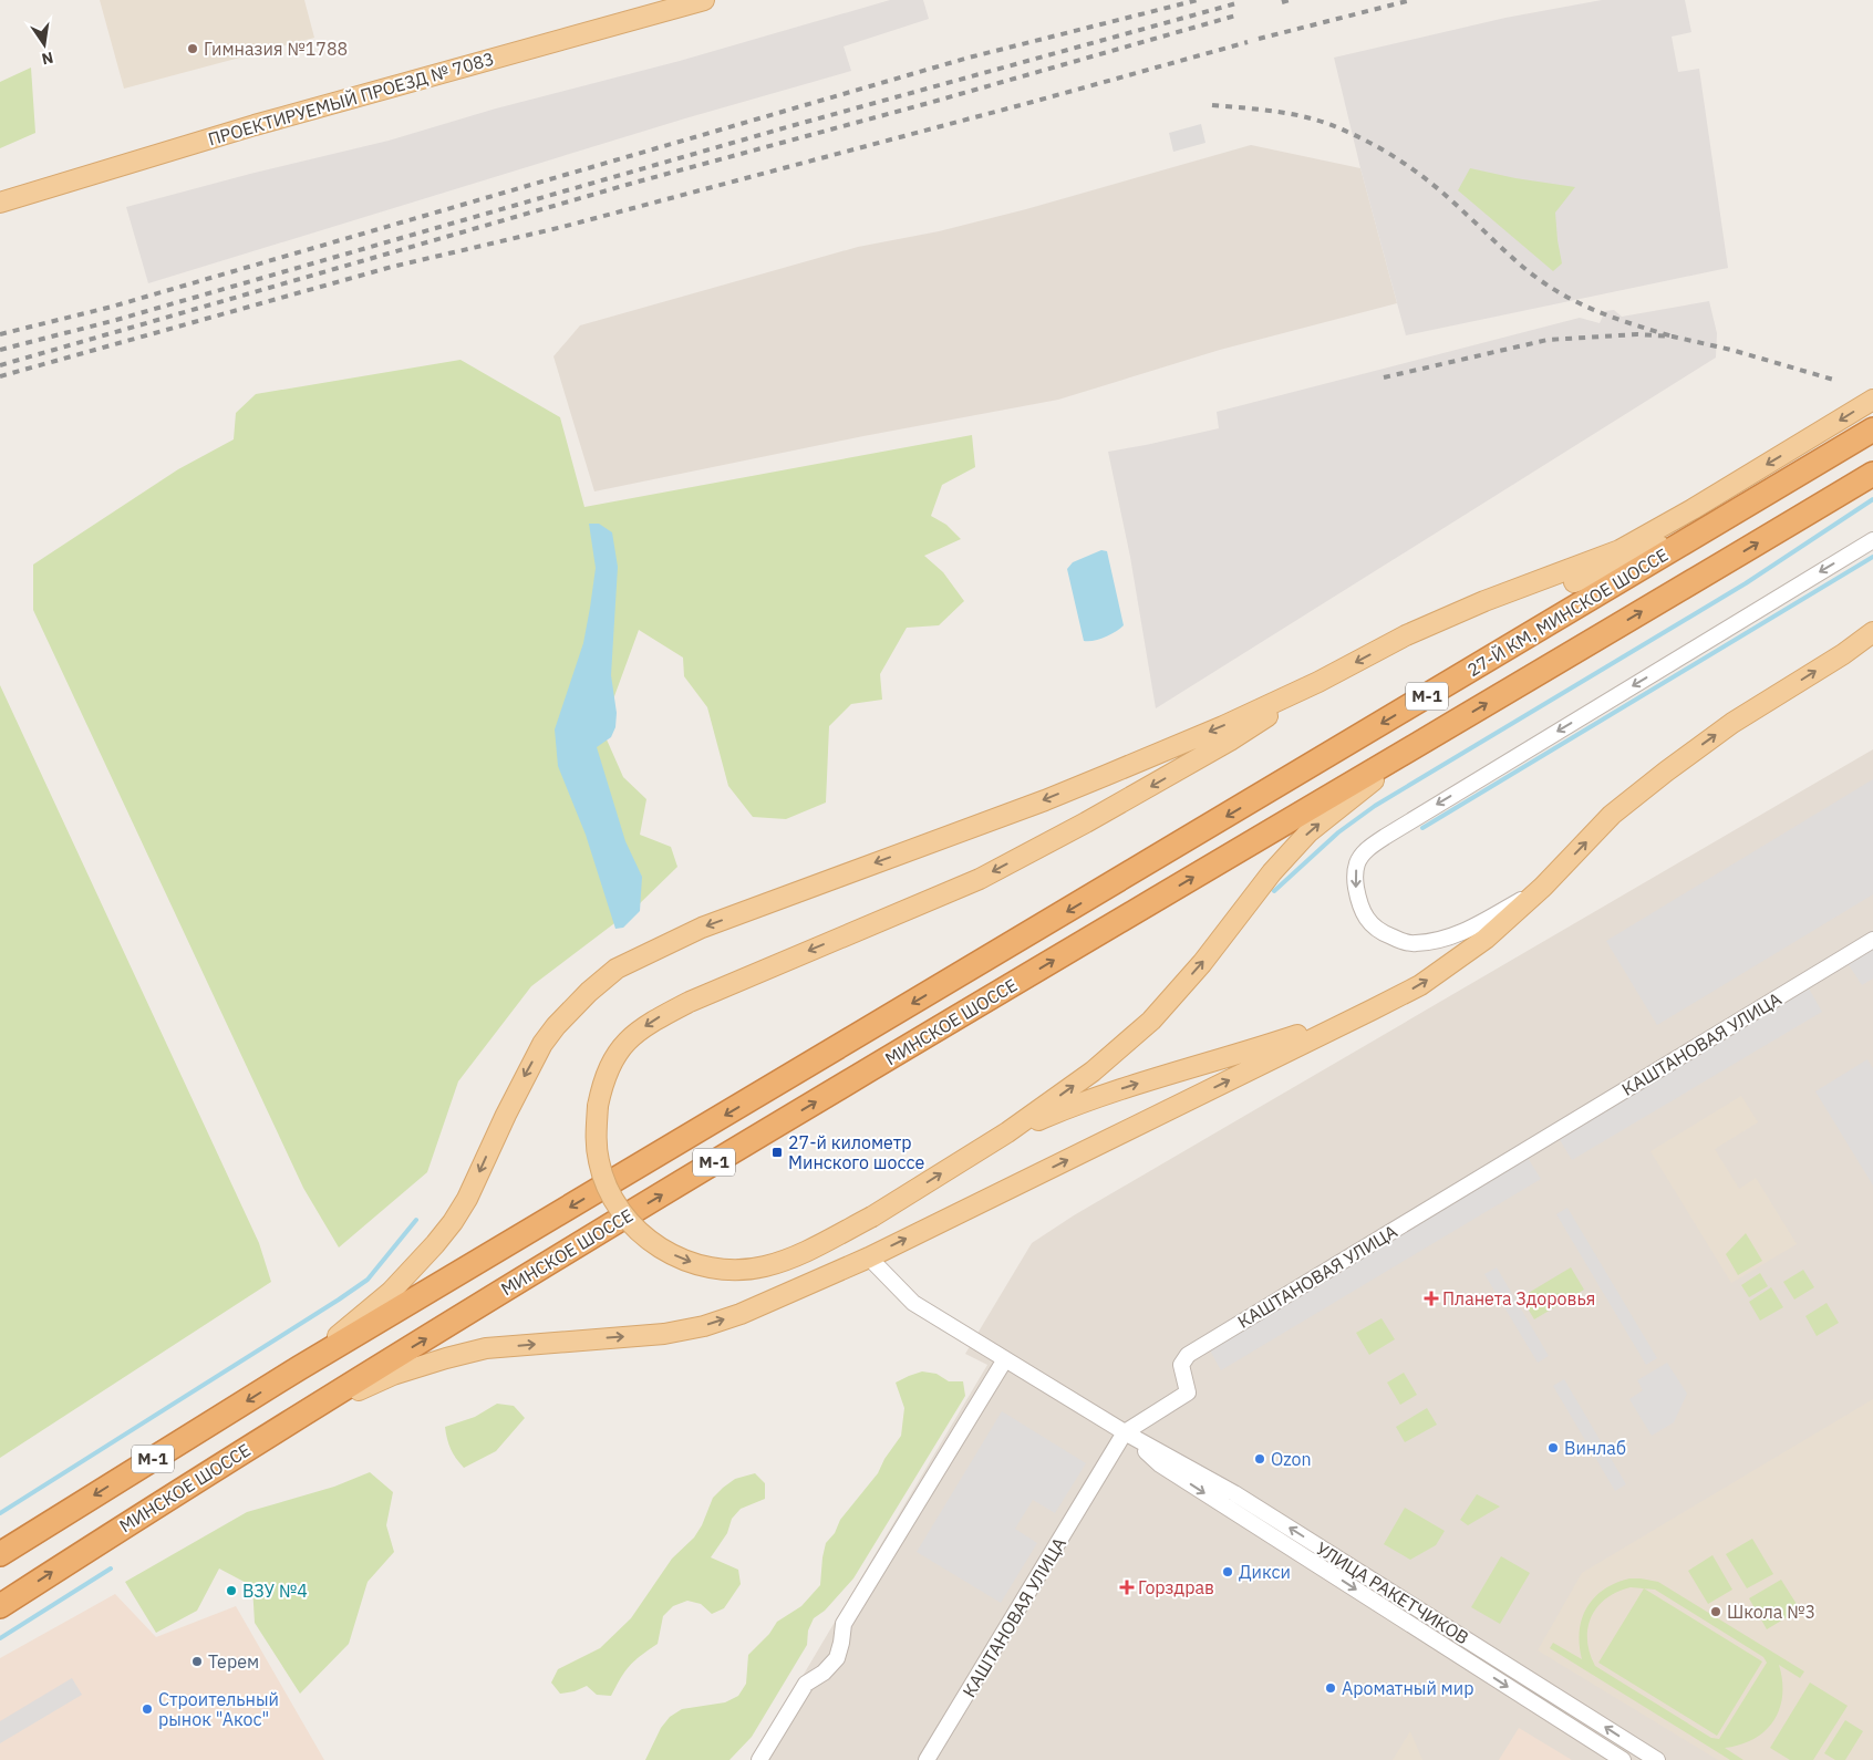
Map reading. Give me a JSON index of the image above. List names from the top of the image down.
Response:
{
  "streets": {
    "highway": ["27-Й КМ, МИНСКОЕ ШОССЕ", "М-1", "МИНСКОЕ ШОССЕ"],
    "main road": ["ПРОЕКТИРУЕМЫЙ ПРОЕЗД № 7083"],
    "street": ["КАШТАНОВАЯ УЛИЦА", "УЛИЦА РАКЕТЧИКОВ"]
  },
  "crossings": [
    ["27-Й КМ, МИНСКОЕ ШОССЕ", "МИНСКОЕ ШОССЕ"],
    ["КАШТАНОВАЯ УЛИЦА", "УЛИЦА РАКЕТЧИКОВ"]
  ],
  "places": {
    "other": [
      "Гимназия №1788",
      "Винлаб",
      "Ozon",
      "Дикси",
      "ВЗУ №4",
      "Школа №3",
      "Терем",
      "Ароматный мир",
      "Строительный рынок \"Акос\""
    ],
    "transit": ["27-й километр Минского шоссе"],
    "health": ["Планета Здоровья", "Горздрав"]
  },
  "north": "bottom"
}
